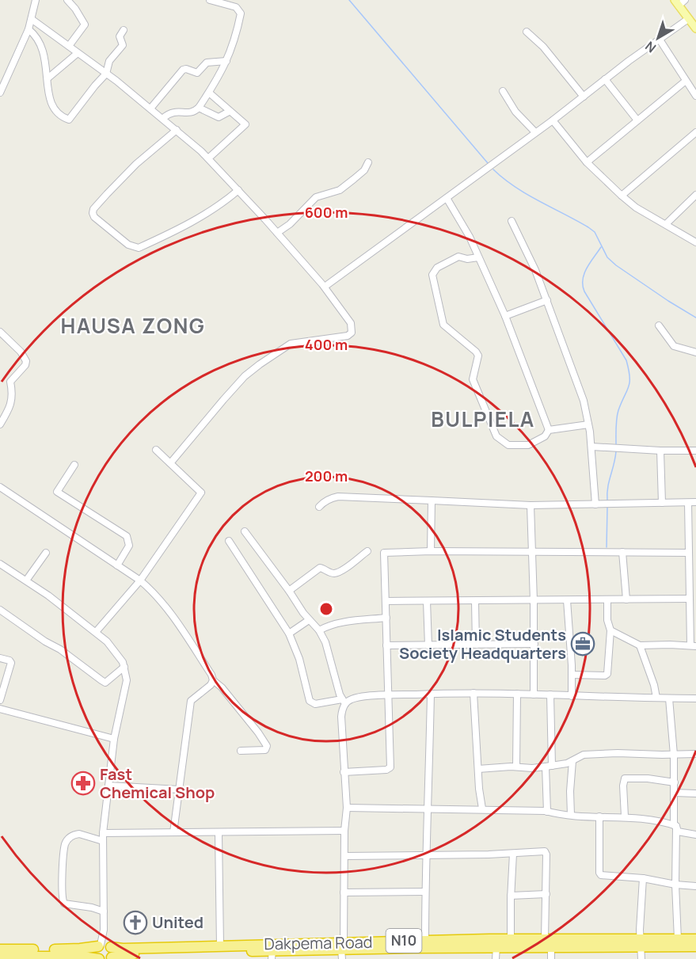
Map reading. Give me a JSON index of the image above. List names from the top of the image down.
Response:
{
  "streets": {
    "highway": ["N10", "Dakpema Road"]
  },
  "crossings": [
    ["N10", "Dakpema Road"]
  ],
  "districts": ["HAUSA ZONG", "BULPIELA"],
  "places": {
    "office": ["Islamic Students Society Headquarters"],
    "pharmacy": ["Fast Chemical Shop"],
    "church": ["United"]
  },
  "north": "bottom left",
  "rings": ["600 m", "400 m", "200 m"]
}
